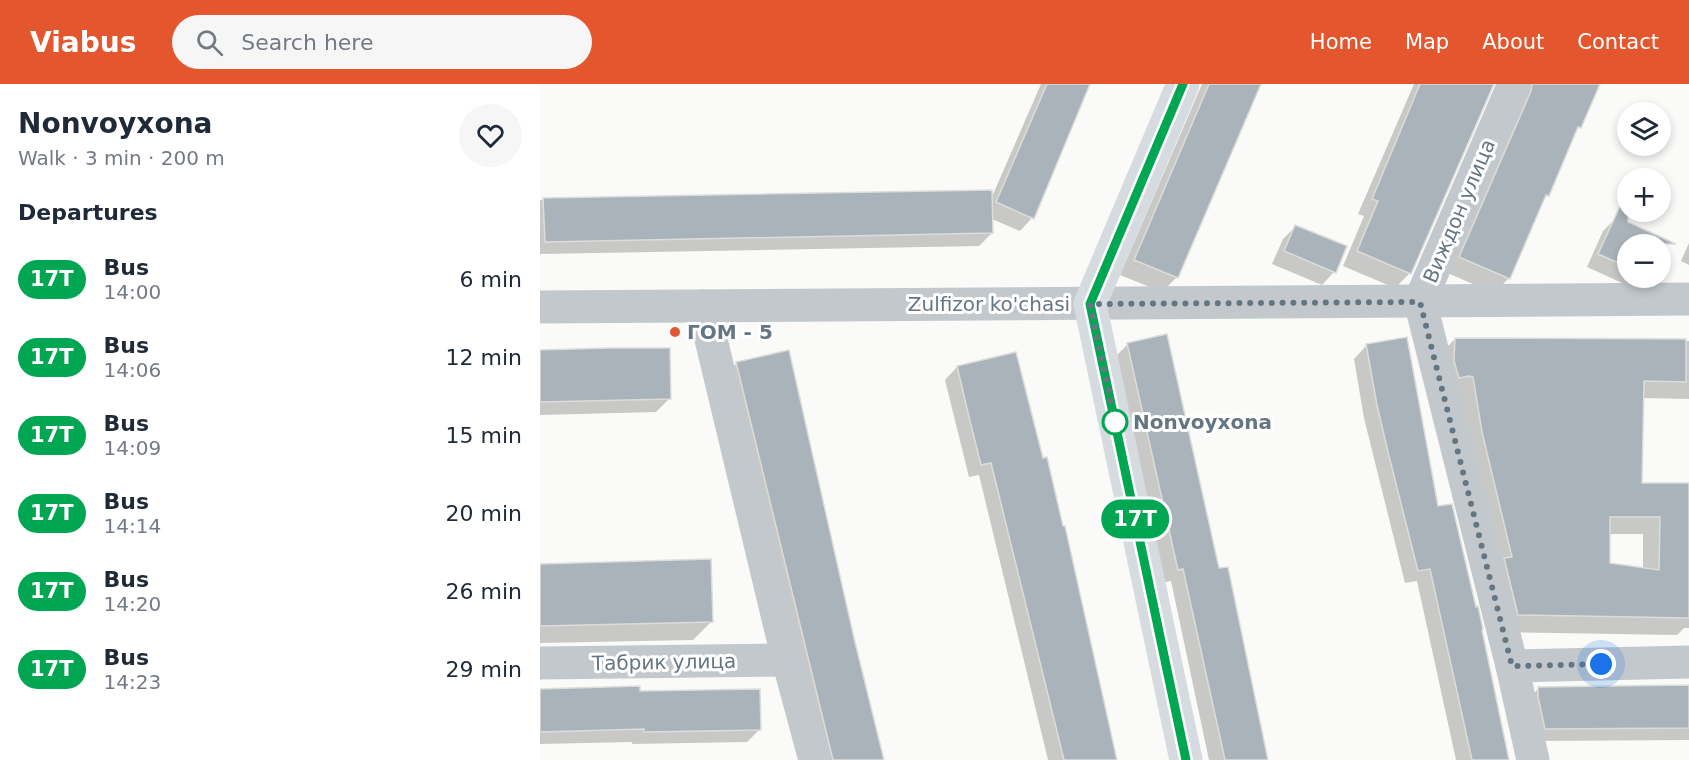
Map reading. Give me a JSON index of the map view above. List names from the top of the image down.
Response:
{
  "streets": {
    "street": ["Виждон улица", "Zulfizor ko'chasi", "Табрик улица"]
  },
  "crossings": [
    ["Виждон улица", "Zulfizor ko'chasi"]
  ],
  "places": ["ГОМ - 5", "Nonvoyxona"],
  "lines": ["bus line 17T"],
  "page": {
    "header": "Viabus",
    "search": "Search here",
    "nav": [
      "Home",
      "Map",
      "About",
      "Contact"
    ],
    "heading": [
      ["Nonvoyxona", "Walk · 3 min · 200 m"],
      "Departures"
    ],
    "on_map": "17T",
    "map_buttons": ["+", "−"],
    "list": [
      {
        "mark": "17T",
        "name": "Bus",
        "note": "14:00",
        "value": "6 min"
      },
      {
        "mark": "17T",
        "name": "Bus",
        "note": "14:06",
        "value": "12 min"
      },
      {
        "mark": "17T",
        "name": "Bus",
        "note": "14:09",
        "value": "15 min"
      },
      {
        "mark": "17T",
        "name": "Bus",
        "note": "14:14",
        "value": "20 min"
      },
      {
        "mark": "17T",
        "name": "Bus",
        "note": "14:20",
        "value": "26 min"
      },
      {
        "mark": "17T",
        "name": "Bus",
        "note": "14:23",
        "value": "29 min"
      }
    ]
  }
}
